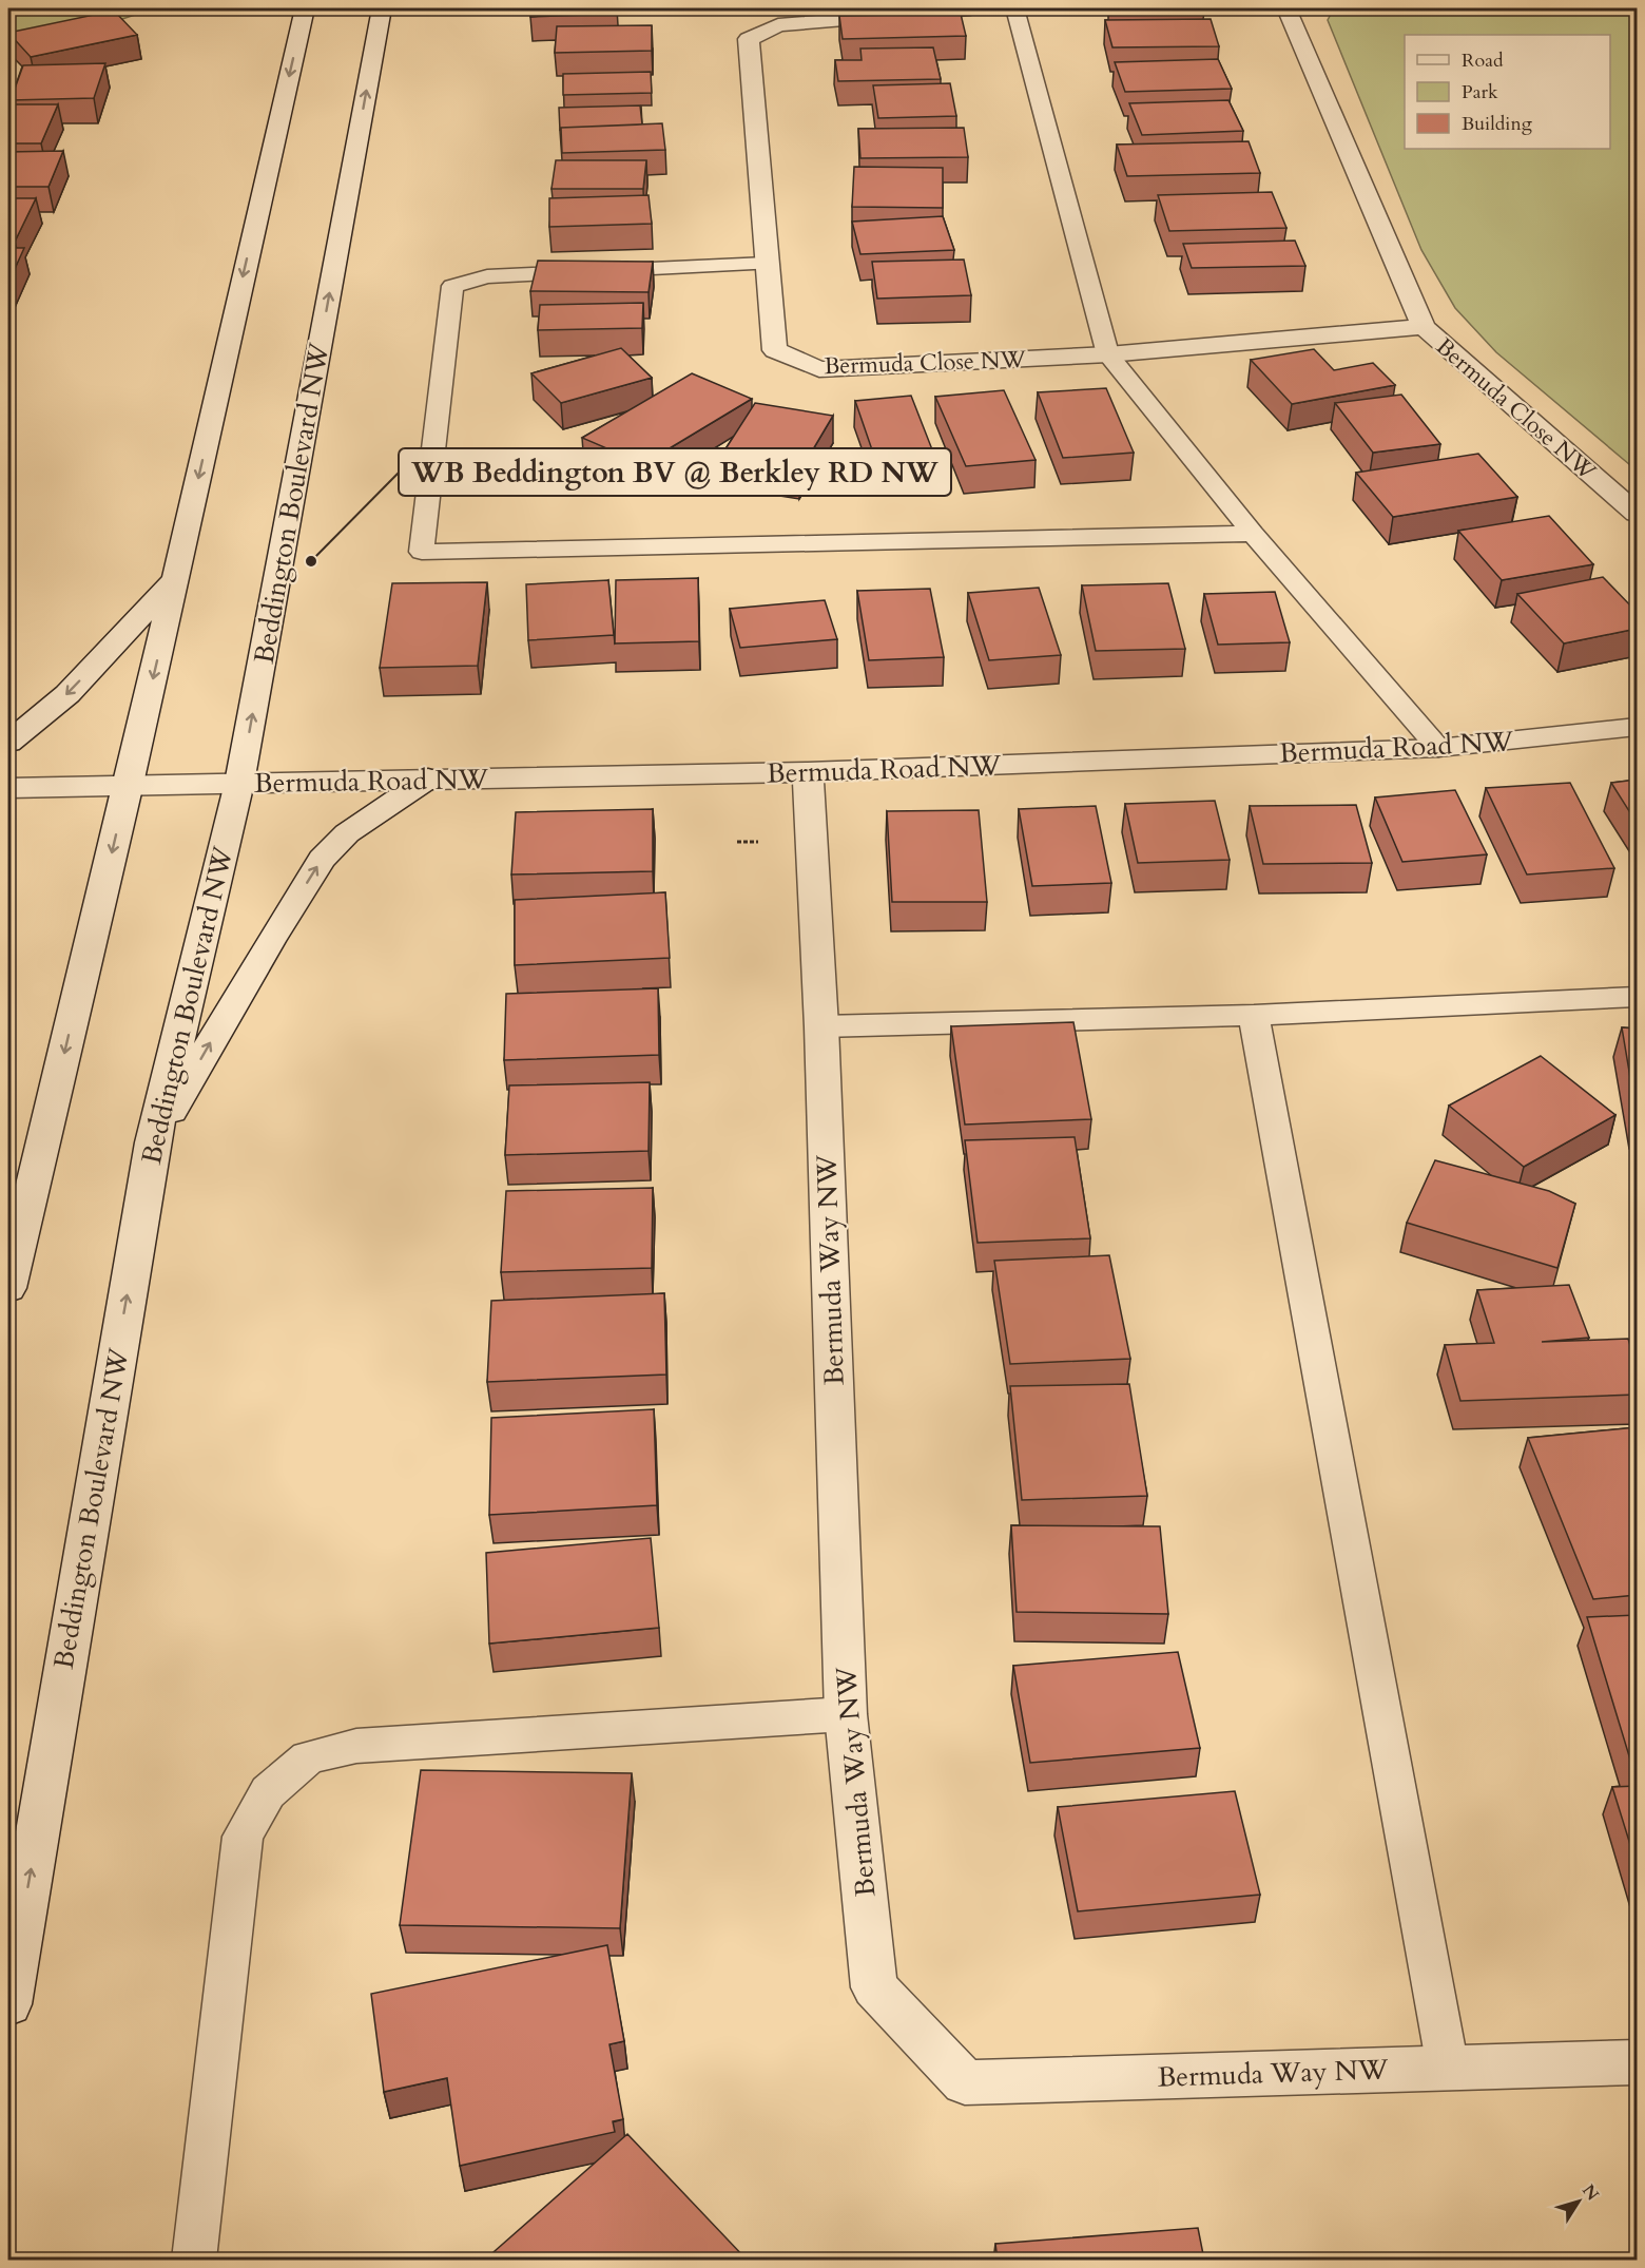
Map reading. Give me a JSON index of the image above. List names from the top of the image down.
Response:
{
  "streets": {
    "street": [
      "Bermuda Close NW",
      "Beddington Boulevard NW",
      "Bermuda Road NW",
      "Bermuda Way NW"
    ]
  },
  "crossings": [
    ["Beddington Boulevard NW", "Bermuda Road NW"],
    ["Bermuda Road NW", "Bermuda Way NW"]
  ],
  "places": ["WB Beddington BV @ Berkley RD NW"],
  "legend": ["Road", "Park", "Building"],
  "north": "top right"
}
